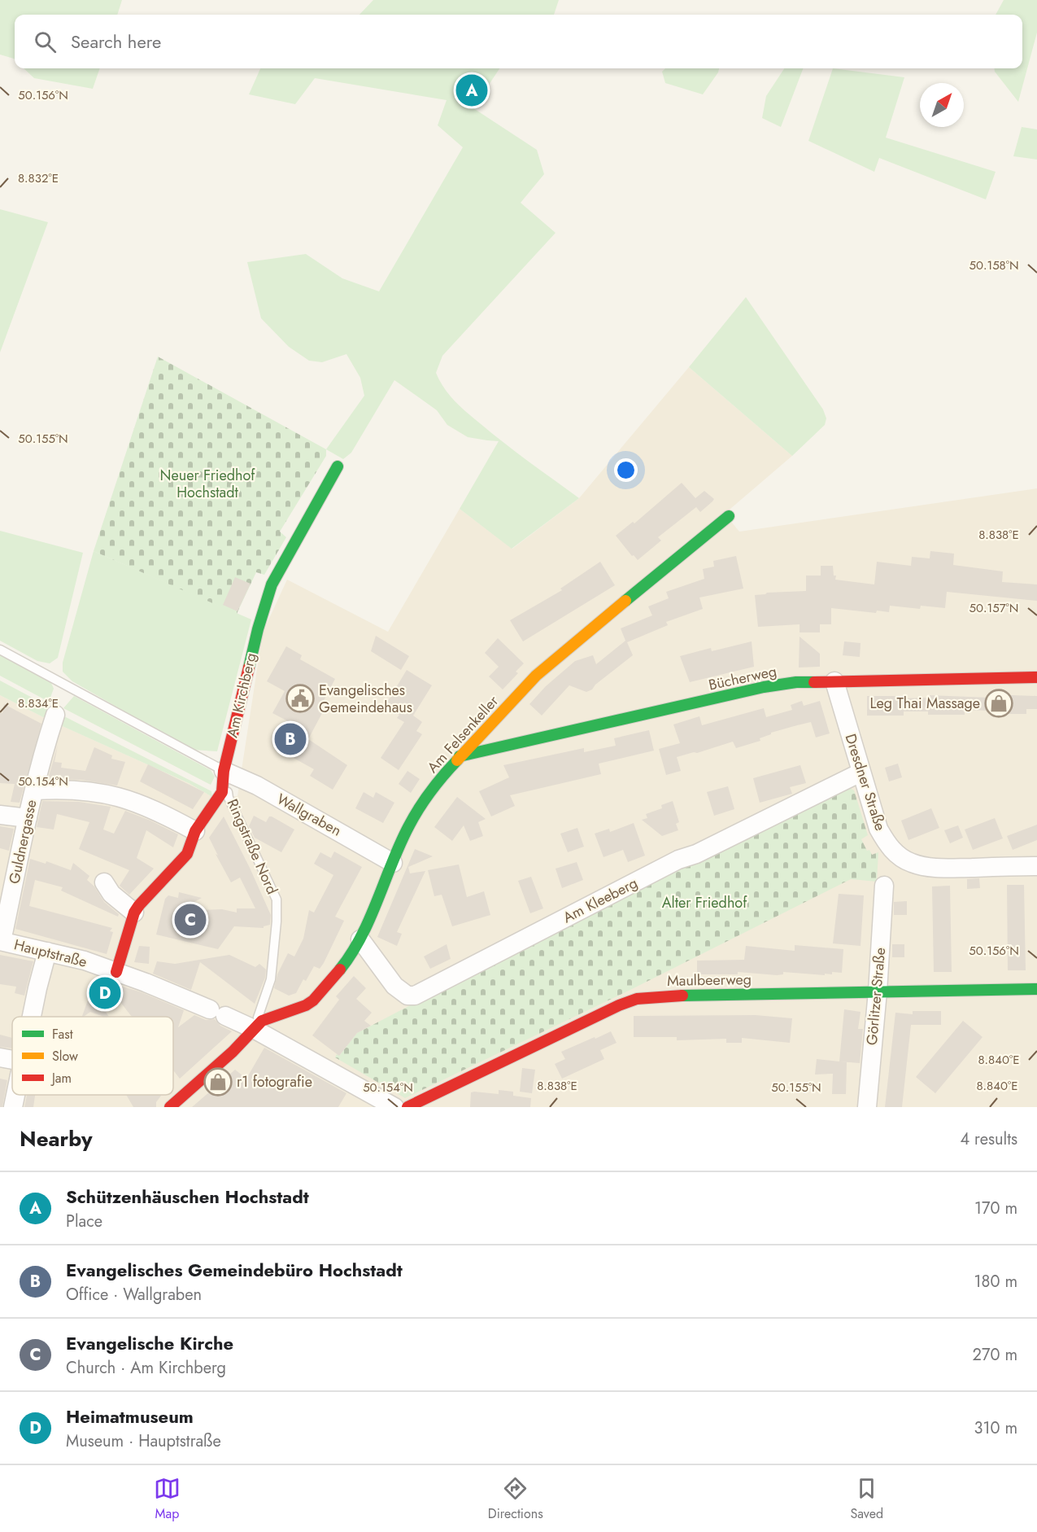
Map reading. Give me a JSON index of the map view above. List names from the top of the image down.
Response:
{
  "streets": {
    "street": [
      "Bücherweg",
      "Am Kirchberg",
      "Am Felsenkeller",
      "Dresdner Straße",
      "Wallgraben",
      "Guldnergasse",
      "Am Kleeberg",
      "Hauptstraße",
      "Maulbeerweg",
      "Görlitzer Straße"
    ],
    "lane": ["Ringstraße Nord"]
  },
  "crossings": [
    ["Bücherweg", "Am Felsenkeller"],
    ["Bücherweg", "Dresdner Straße"],
    ["Am Kirchberg", "Wallgraben"],
    ["Am Kirchberg", "Ringstraße Nord"],
    ["Am Kirchberg", "Hauptstraße"],
    ["Am Felsenkeller", "Wallgraben"],
    ["Am Felsenkeller", "Ringstraße Nord"],
    ["Am Felsenkeller", "Am Kleeberg"],
    ["Am Felsenkeller", "Hauptstraße"],
    ["Dresdner Straße", "Am Kleeberg"],
    ["Wallgraben", "Ringstraße Nord"],
    ["Guldnergasse", "Hauptstraße"],
    ["Ringstraße Nord", "Hauptstraße"],
    ["Maulbeerweg", "Görlitzer Straße"]
  ],
  "parks": ["Neuer Friedhof Hochstadt", "Alter Friedhof"],
  "places": {
    "public building": ["Evangelisches Gemeindehaus"],
    "shop": ["Leg Thai Massage", "r1 fotografie"]
  },
  "legend": ["Fast", "Slow", "Jam"],
  "north": "top right",
  "page": {
    "search": "Search here",
    "pins": [
      "A",
      "B",
      "C",
      "D"
    ],
    "heading": ["Nearby", "4 results"],
    "list": [
      {
        "mark": "A",
        "name": "Schützenhäuschen Hochstadt",
        "note": "Place",
        "value": "170 m"
      },
      {
        "mark": "B",
        "name": "Evangelisches Gemeindebüro Hochstadt",
        "note": "Office · Wallgraben",
        "value": "180 m"
      },
      {
        "mark": "C",
        "name": "Evangelische Kirche",
        "note": "Church · Am Kirchberg",
        "value": "270 m"
      },
      {
        "mark": "D",
        "name": "Heimatmuseum",
        "note": "Museum · Hauptstraße",
        "value": "310 m"
      }
    ],
    "nav": ["Map", "Directions", "Saved"]
  },
  "coordinates": [
    "50.156°N",
    "8.832°E",
    "50.158°N",
    "50.155°N",
    "8.838°E",
    "50.157°N",
    "8.834°E",
    "50.154°N",
    "8.840°E"
  ]
}
